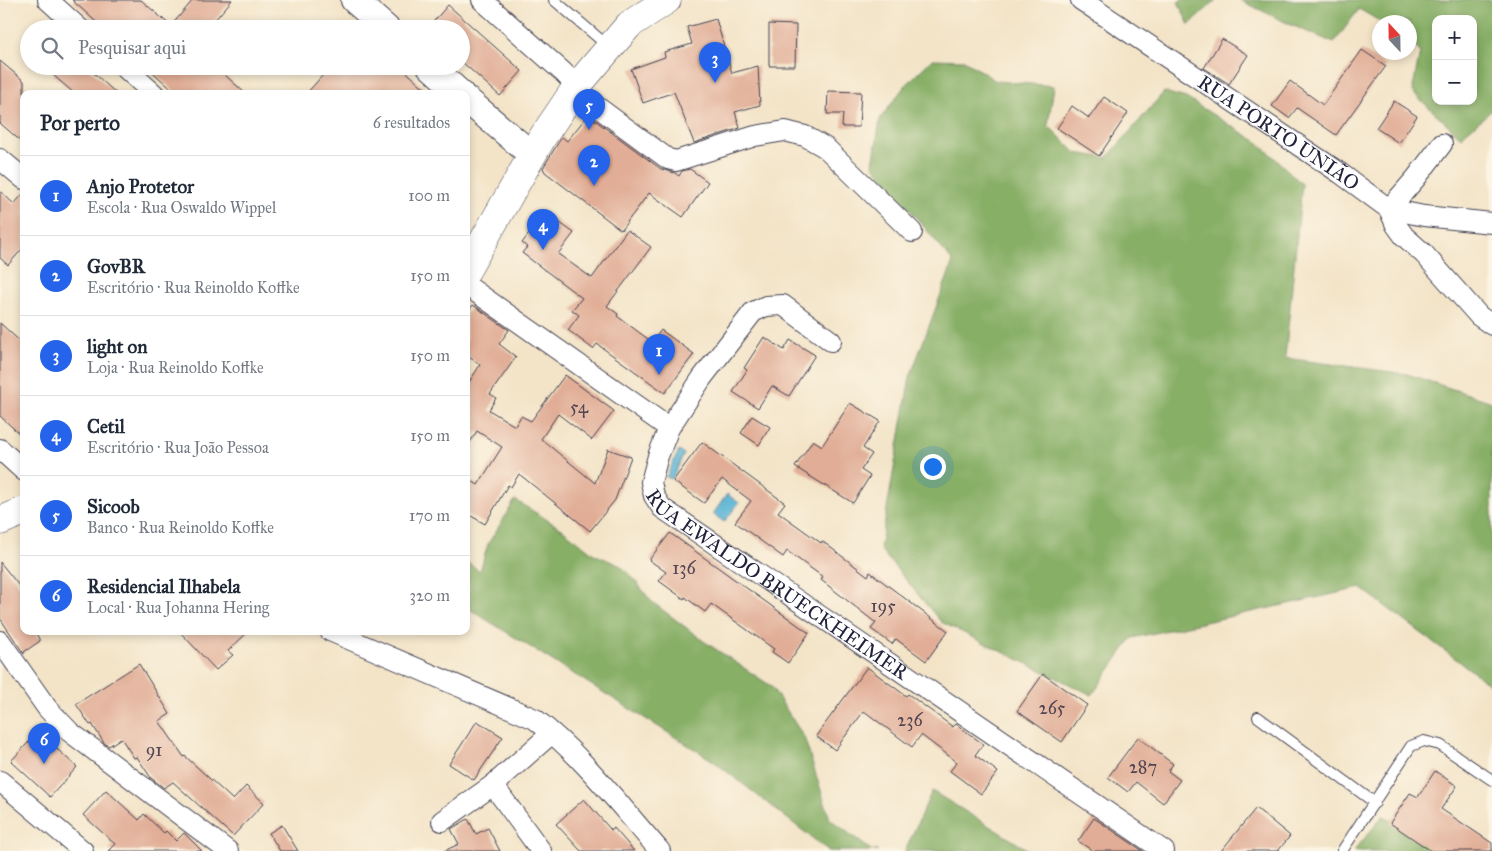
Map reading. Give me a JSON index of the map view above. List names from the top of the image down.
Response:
{
  "streets": {
    "street": ["RUA PORTO UNIÃO", "RUA EWALDO BRUECKHEIMER"]
  },
  "house_numbers": [
    "54",
    "136",
    "195",
    "265",
    "236",
    "91",
    "287"
  ],
  "north": "top",
  "page": {
    "map_buttons": ["+", "−"],
    "search": "Pesquisar aqui",
    "pins": [
      "3",
      "5",
      "2",
      "4",
      "1",
      "6"
    ],
    "heading": ["Por perto", "6 resultados"],
    "list": [
      {
        "mark": "1",
        "name": "Anjo Protetor",
        "note": "Escola · Rua Oswaldo Wippel",
        "value": "100 m"
      },
      {
        "mark": "2",
        "name": "GovBR",
        "note": "Escritório · Rua Reinoldo Koffke",
        "value": "150 m"
      },
      {
        "mark": "3",
        "name": "light on",
        "note": "Loja · Rua Reinoldo Koffke",
        "value": "150 m"
      },
      {
        "mark": "4",
        "name": "Cetil",
        "note": "Escritório · Rua João Pessoa",
        "value": "150 m"
      },
      {
        "mark": "5",
        "name": "Sicoob",
        "note": "Banco · Rua Reinoldo Koffke",
        "value": "170 m"
      },
      {
        "mark": "6",
        "name": "Residencial Ilhabela",
        "note": "Local · Rua Johanna Hering",
        "value": "320 m"
      }
    ]
  }
}
